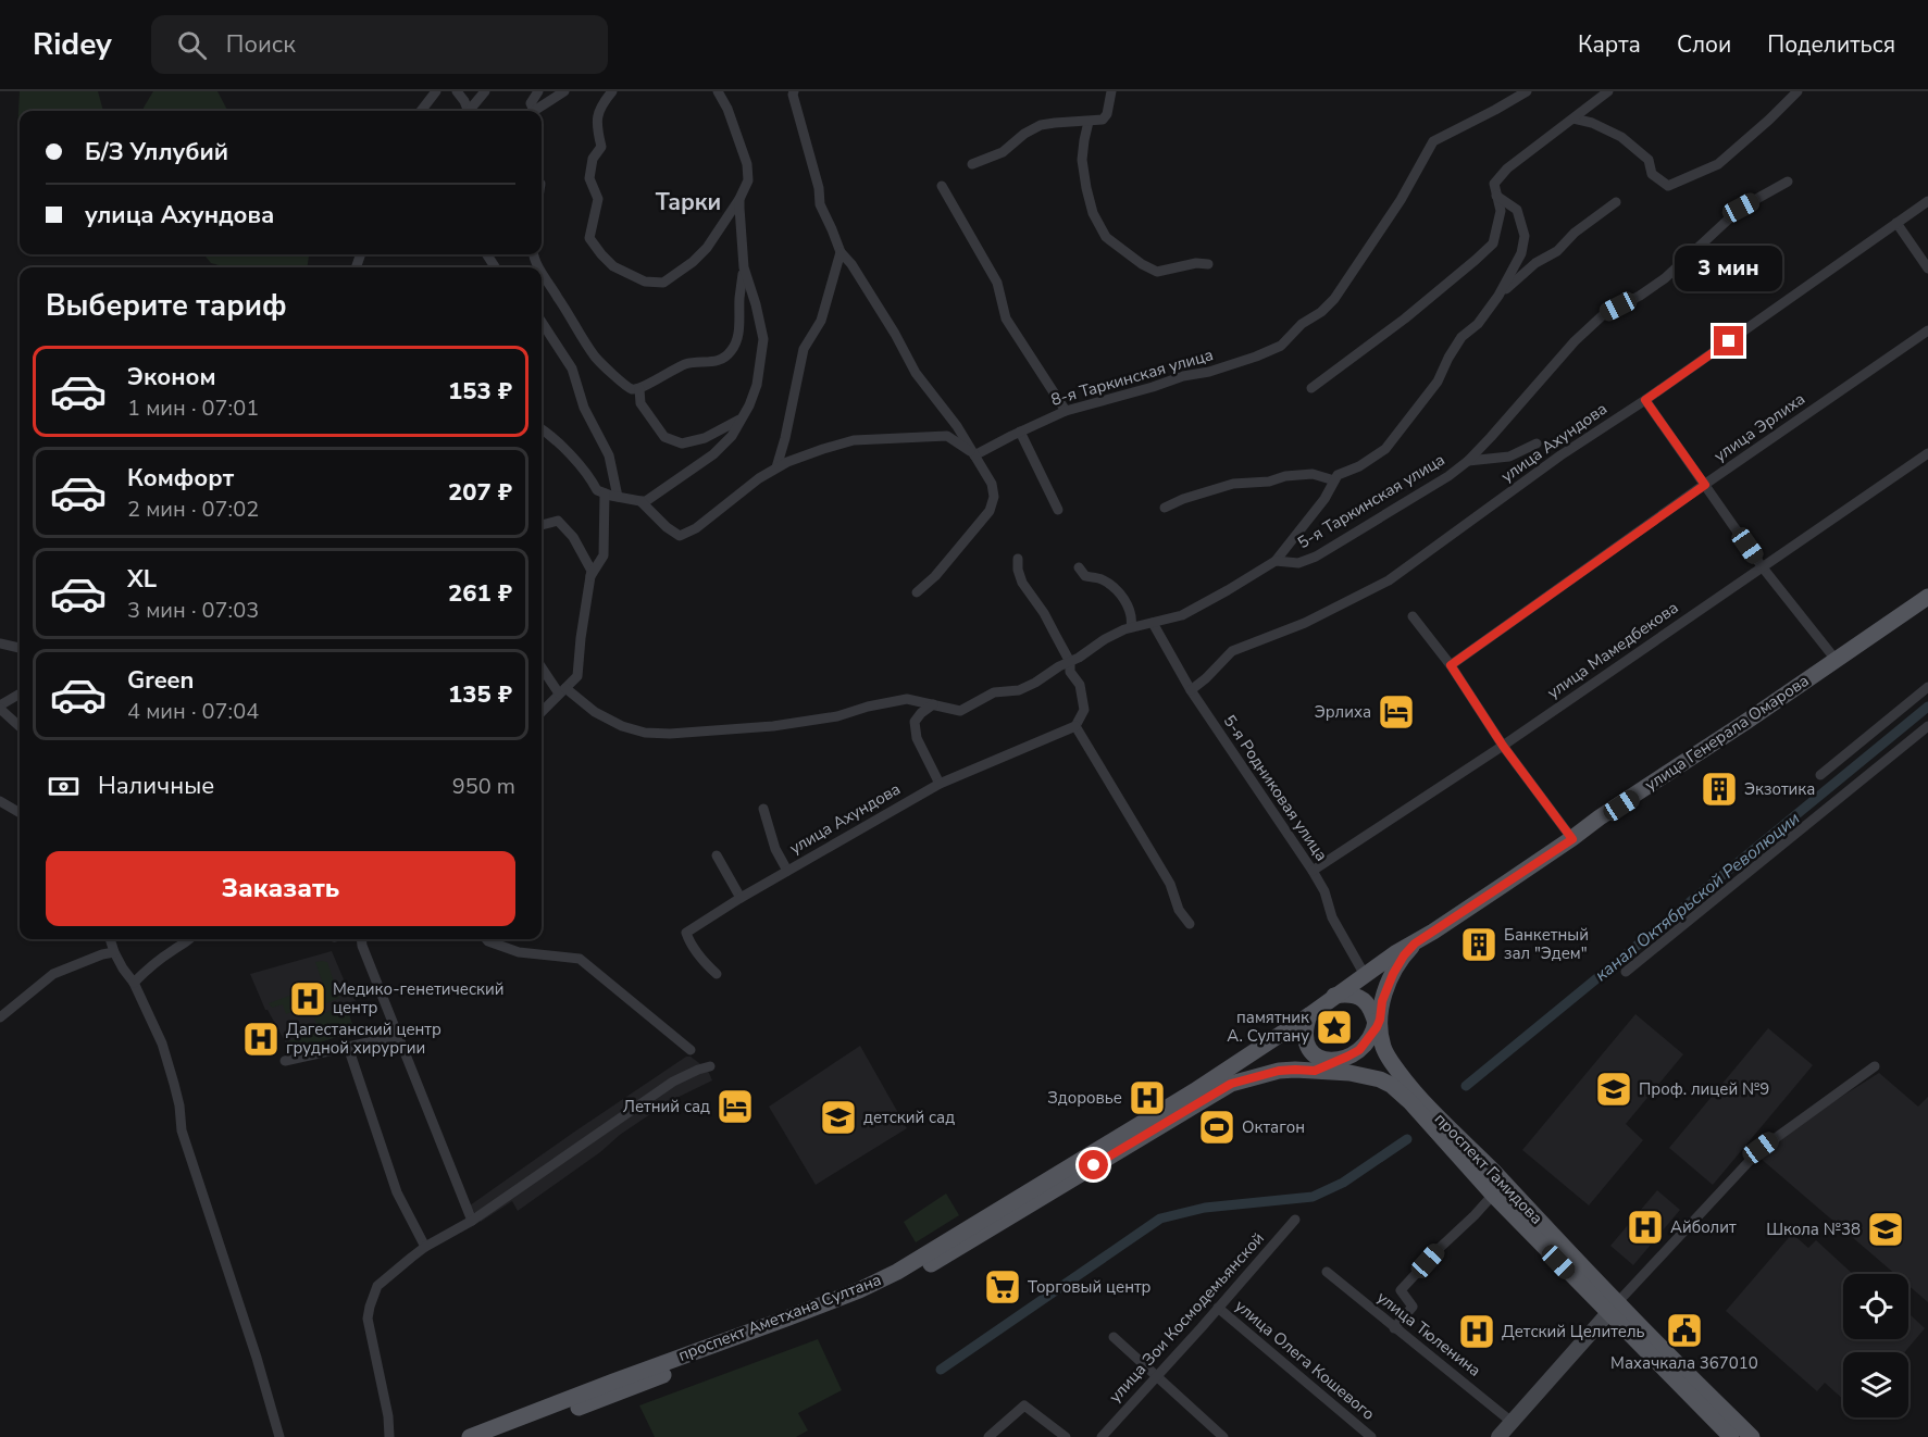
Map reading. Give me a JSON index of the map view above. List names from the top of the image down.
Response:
{
  "streets": {
    "main road": ["улица Генерала Омарова", "проспект Гамидова", "проспект Аметхана Султана"],
    "street": [
      "8-я Таркинская улица",
      "улица Эрлиха",
      "улица Ахундова",
      "5-я Таркинская улица",
      "улица Мамедбекова",
      "5-я Родниковая улица",
      "улица Зои Космодемьянской",
      "улица Тюленина",
      "улица Олега Кошевого"
    ]
  },
  "crossings": [
    ["улица Ахундова", "5-я Родниковая улица"],
    ["5-я Таркинская улица", "5-я Родниковая улица"],
    ["улица Мамедбекова", "5-я Родниковая улица"],
    ["улица Генерала Омарова", "5-я Родниковая улица"],
    ["улица Генерала Омарова", "проспект Гамидова"],
    ["улица Зои Космодемьянской", "улица Олега Кошевого"]
  ],
  "districts": ["Тарки"],
  "water": ["канал Октябрьской Революции"],
  "places": {
    "hotel": ["Эрлиха", "Летний сад"],
    "building": ["Экзотика", "Банкетный зал \"Эдем\""],
    "hospital": [
      "Медико-генетический центр",
      "Дагестанский центр грудной хирургии",
      "Здоровье",
      "Айболит",
      "Детский Целитель"
    ],
    "place": ["памятник А. Султану"],
    "school or university": ["Проф. лицей №9", "детский сад", "Школа №38"],
    "sports": ["Октагон"],
    "supermarket": ["Торговый центр"],
    "public building": ["Махачкала 367010"]
  },
  "page": {
    "header": "Ridey",
    "search": "Поиск",
    "nav": ["Карта", "Слои", "Поделиться"],
    "banner": ["Б/З Уллубий", "улица Ахундова"],
    "bubble": "3 мин",
    "heading": "Выберите тариф",
    "list": [
      {
        "name": "Эконом",
        "note": "1 мин · 07:01",
        "value": "153 ₽"
      },
      {
        "name": "Комфорт",
        "note": "2 мин · 07:02",
        "value": "207 ₽"
      },
      {
        "name": "XL",
        "note": "3 мин · 07:03",
        "value": "261 ₽"
      },
      {
        "name": "Green",
        "note": "4 мин · 07:04",
        "value": "135 ₽"
      }
    ],
    "pay": ["Наличные", "950 m"],
    "buttons": "Заказать"
  }
}
